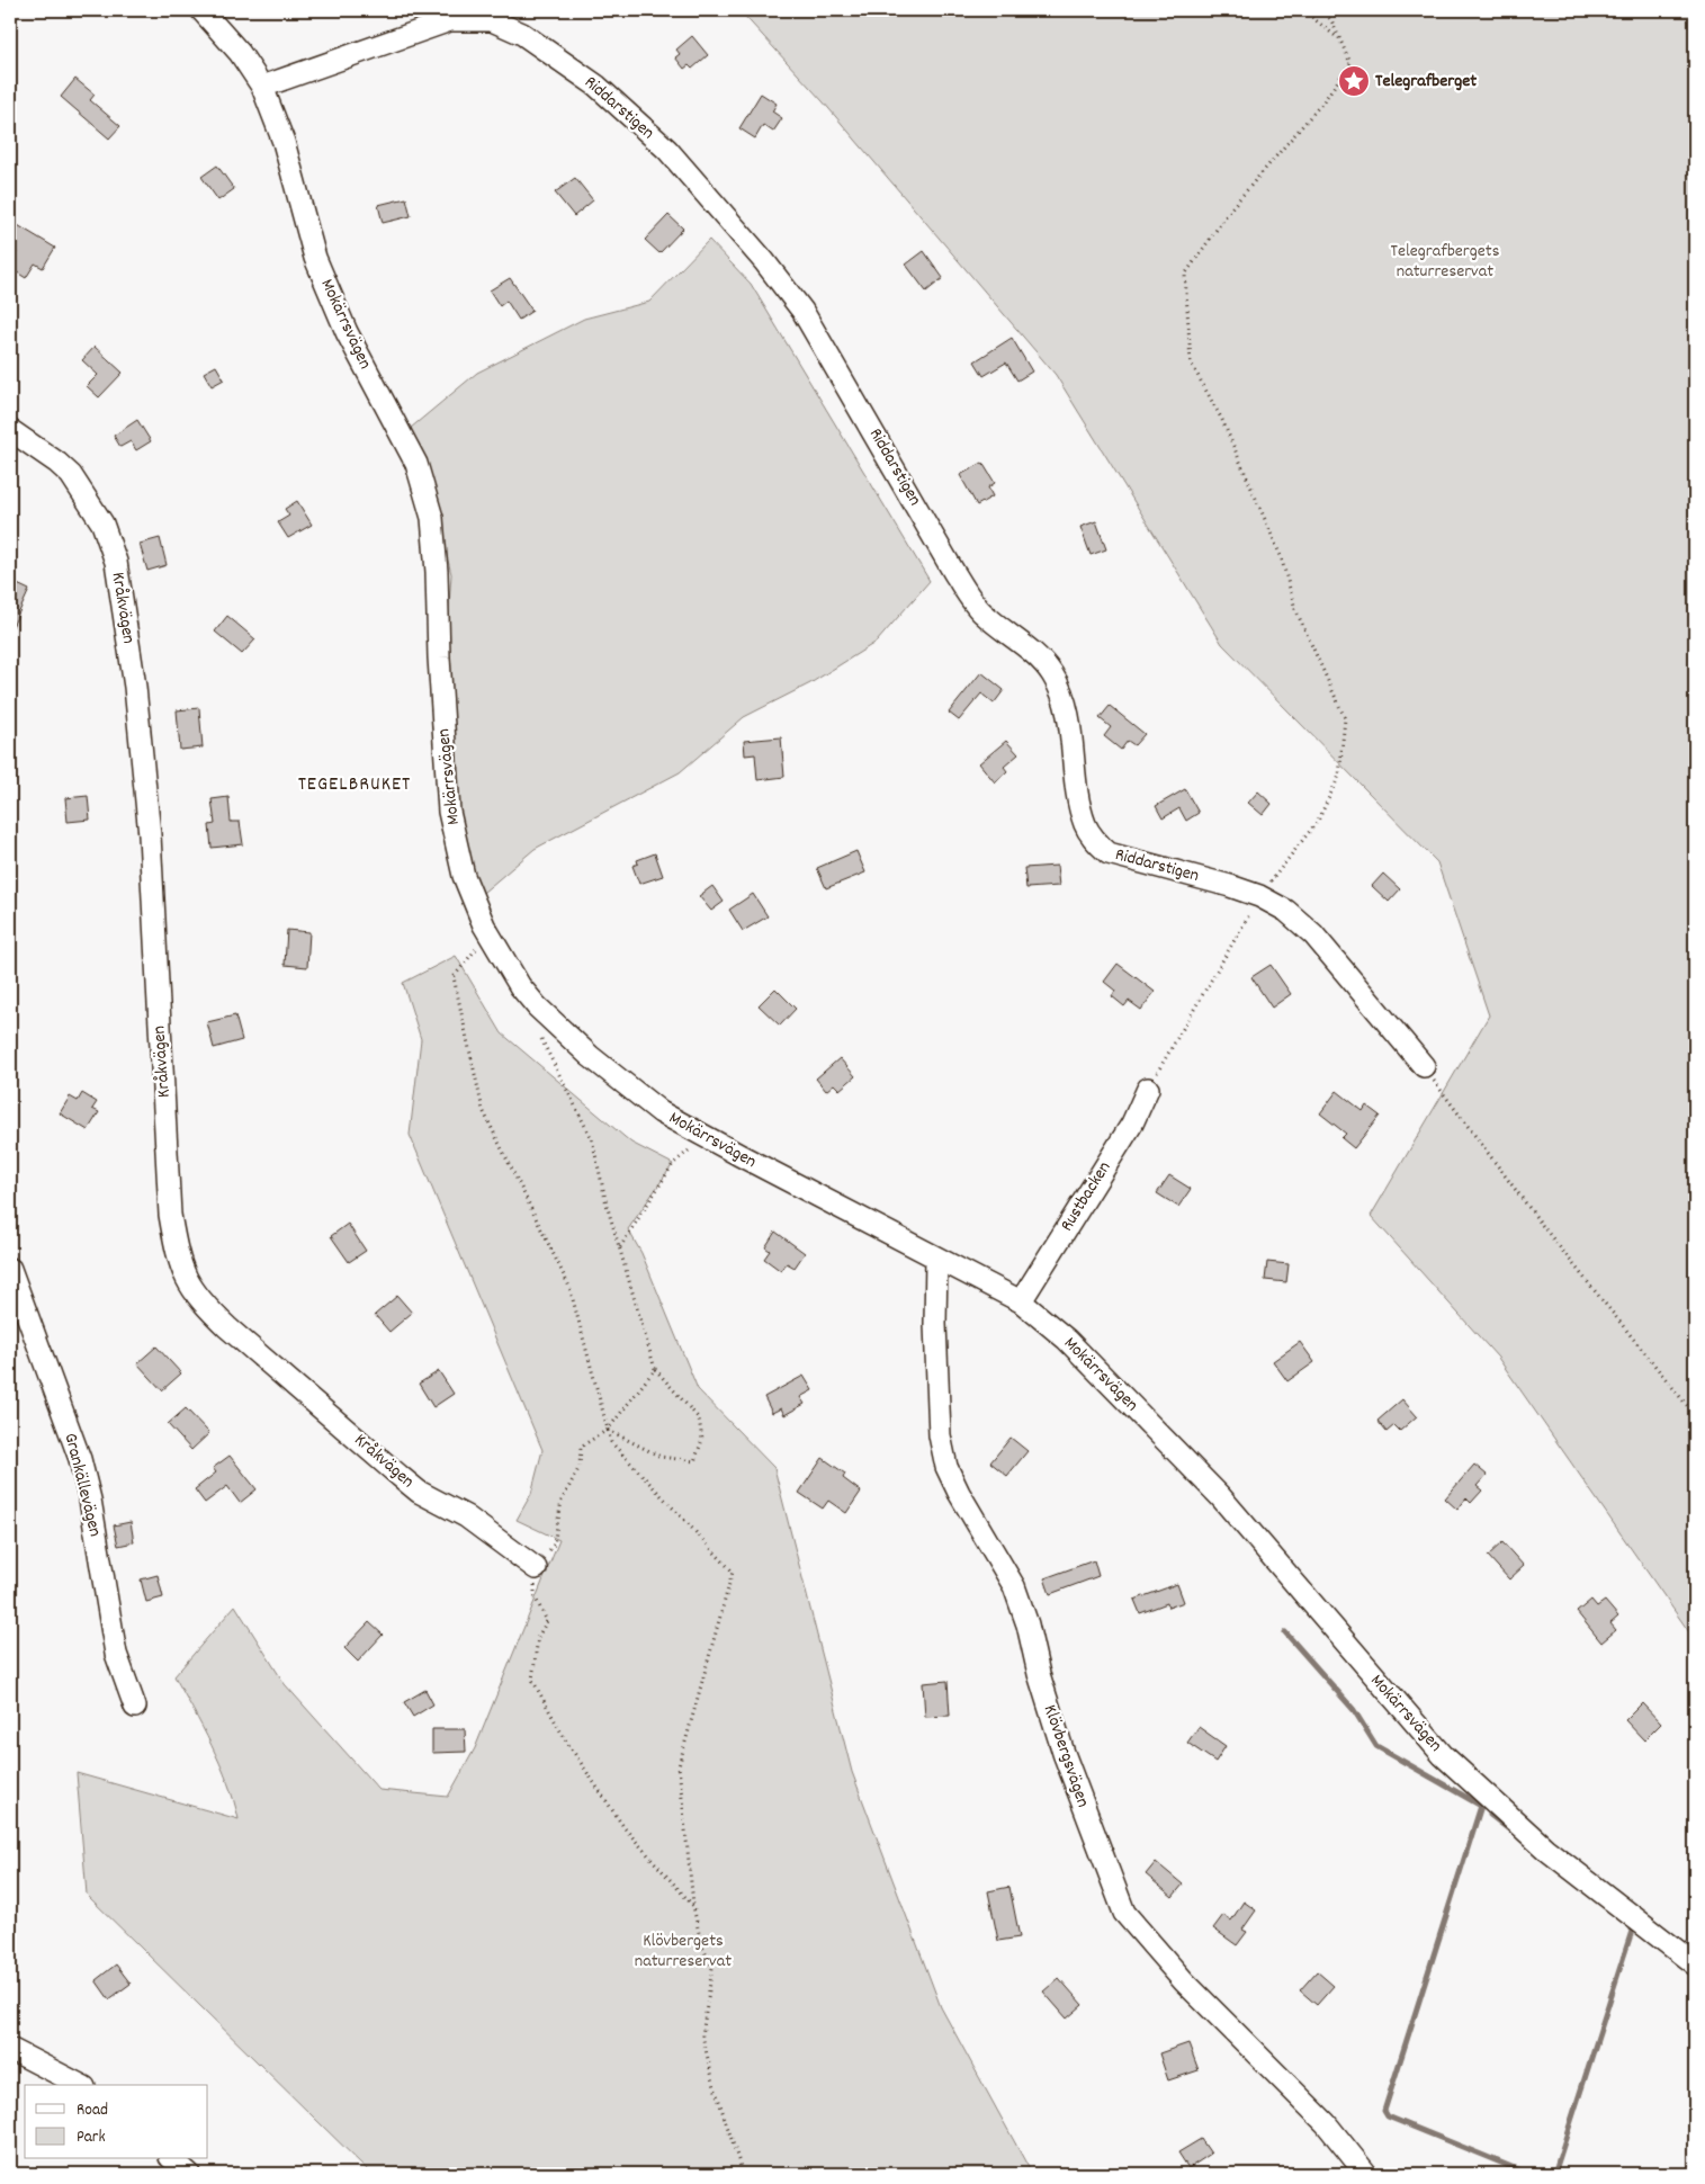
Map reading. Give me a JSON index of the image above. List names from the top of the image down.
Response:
{
  "streets": {
    "street": [
      "Riddarstigen",
      "Mokärrsvägen",
      "Kråkvägen",
      "Rustbacken",
      "Grankällevägen",
      "Klövbergsvägen"
    ]
  },
  "crossings": [
    ["Riddarstigen", "Mokärrsvägen"],
    ["Mokärrsvägen", "Rustbacken"],
    ["Mokärrsvägen", "Klövbergsvägen"]
  ],
  "districts": ["TEGELBRUKET"],
  "parks": ["Telegrafbergets naturreservat", "Klövbergets naturreservat"],
  "places": {
    "place": ["Telegrafberget"]
  },
  "legend": ["Road", "Park"]
}
